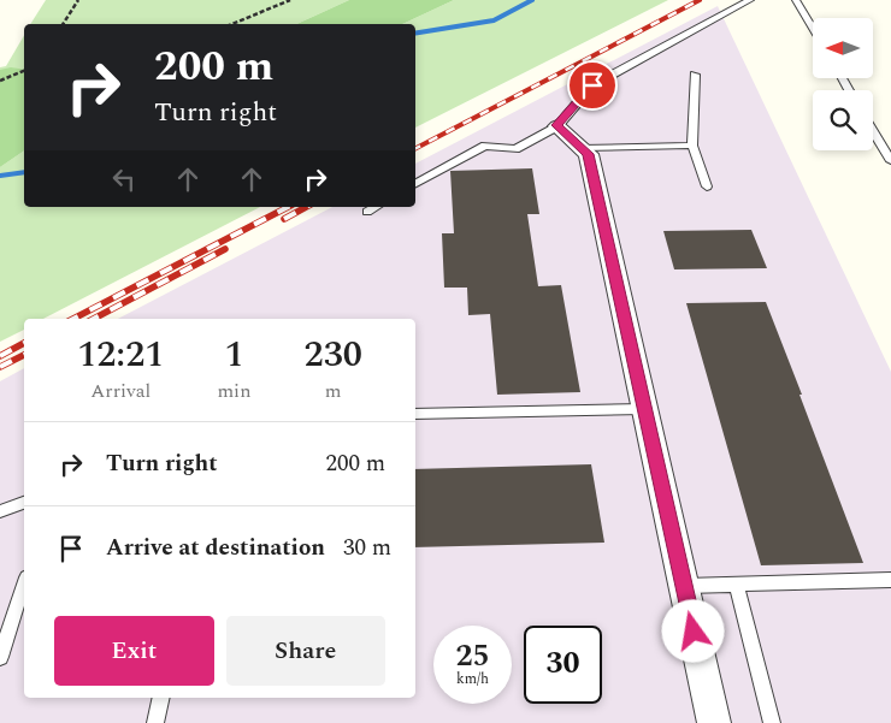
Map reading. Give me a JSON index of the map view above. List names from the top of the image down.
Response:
{
  "north": "left",
  "page": {
    "turn": ["200 m", "Turn right"],
    "eta": [
      "12:21",
      "Arrival",
      "1",
      "min",
      "230",
      "m"
    ],
    "list": [
      {
        "name": "Turn right",
        "value": "200 m"
      },
      {
        "name": "Arrive at destination",
        "value": "30 m"
      }
    ],
    "buttons": ["Exit", "Share"],
    "speed": "25 km/h",
    "limit": "30"
  }
}
